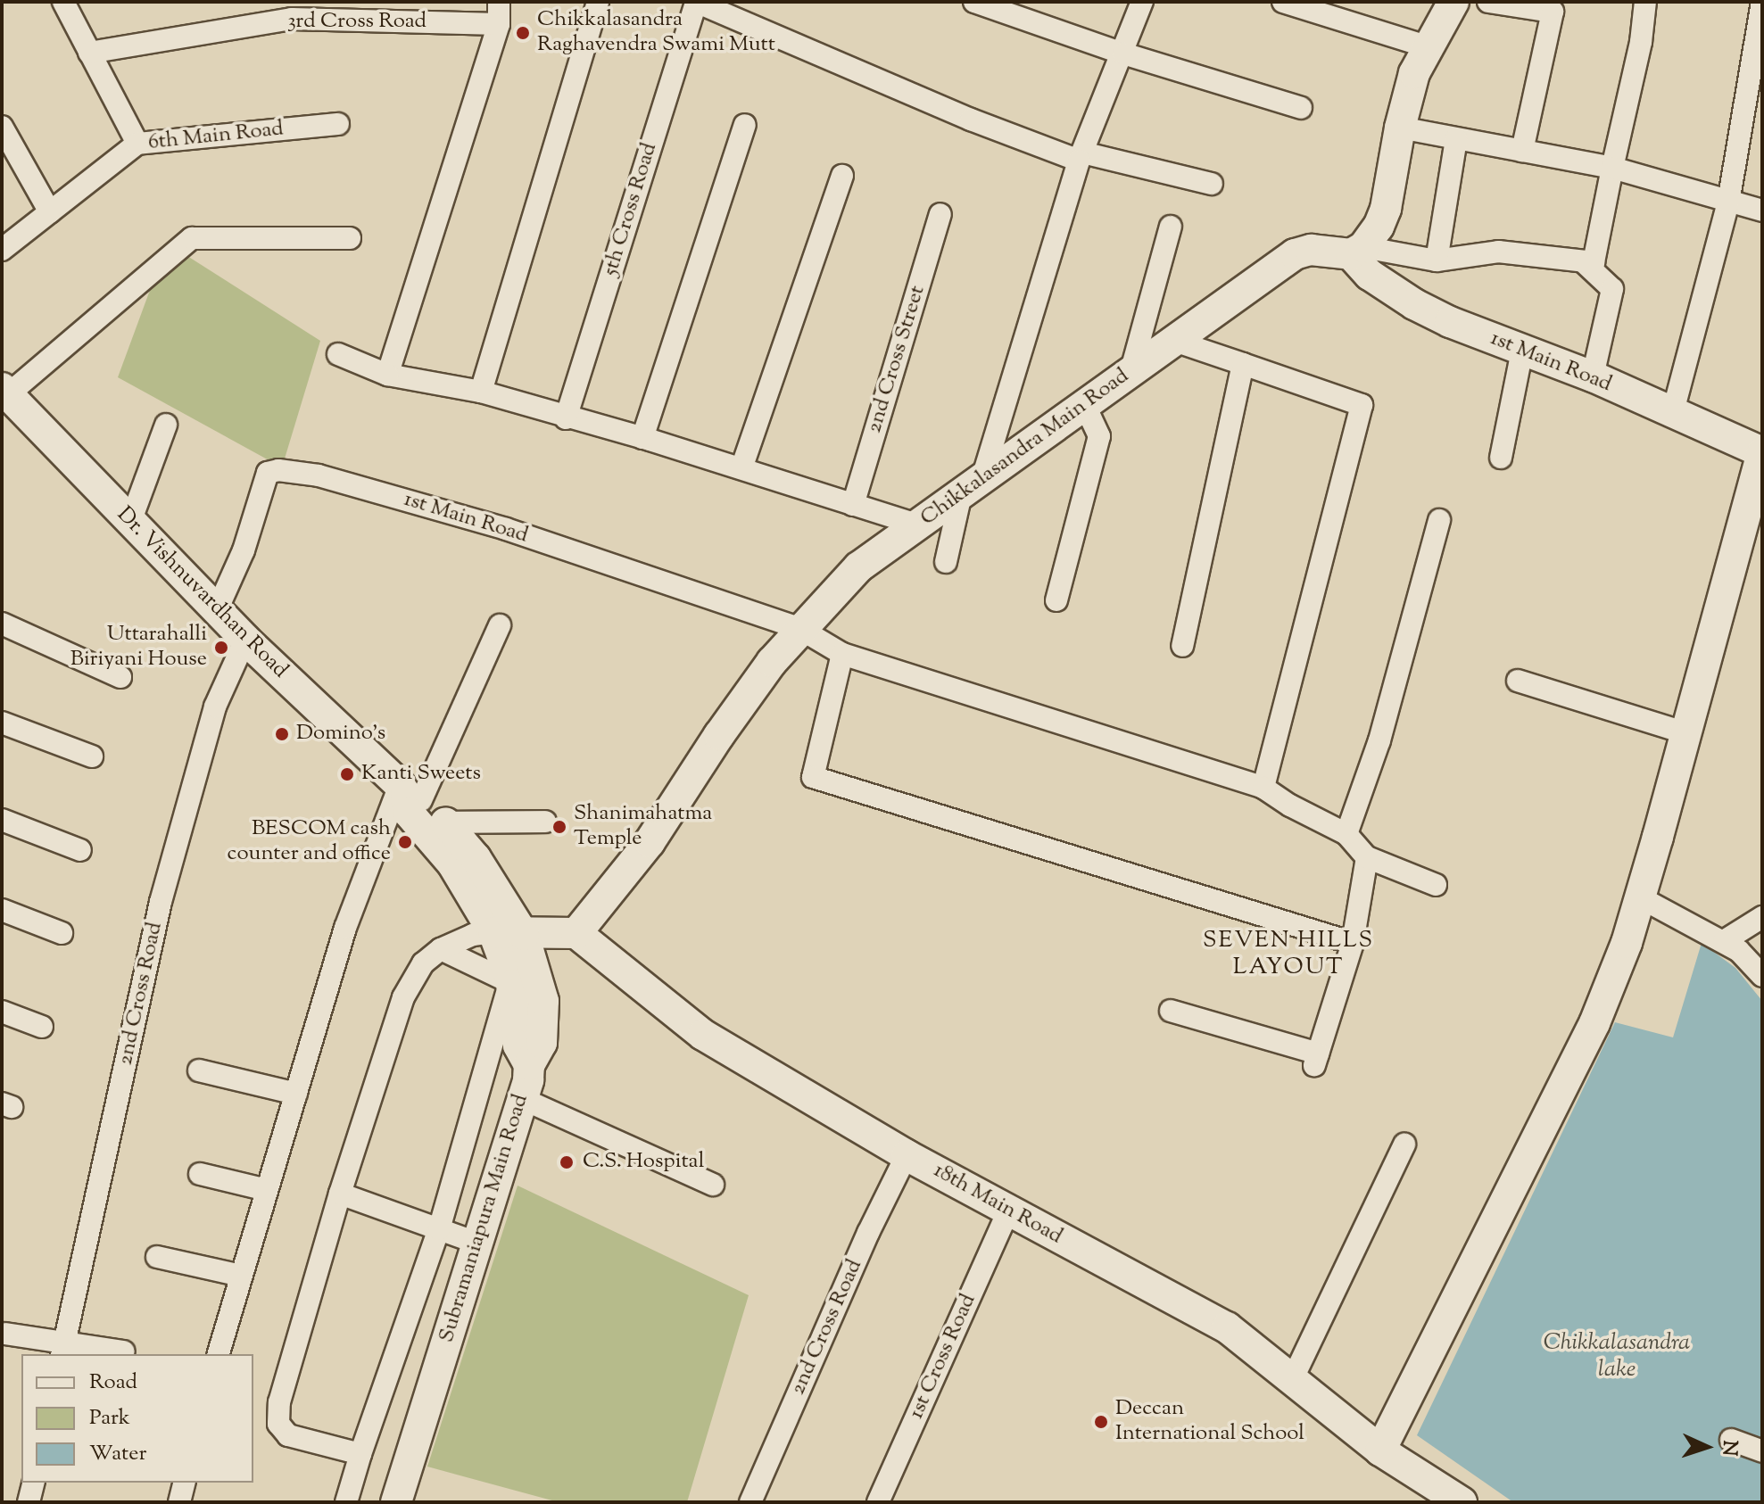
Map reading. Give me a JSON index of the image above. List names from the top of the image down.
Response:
{
  "streets": {
    "street": [
      "3rd Cross Road",
      "6th Main Road",
      "5th Cross Road",
      "2nd Cross Street",
      "1st Main Road",
      "Chikkalasandra Main Road",
      "Dr. Vishnuvardhan Road",
      "2nd Cross Road",
      "18th Main Road",
      "Subramaniapura Main Road",
      "1st Cross Road"
    ]
  },
  "crossings": [
    ["1st Main Road", "Chikkalasandra Main Road"],
    ["1st Main Road", "Dr. Vishnuvardhan Road"],
    ["Chikkalasandra Main Road", "18th Main Road"],
    ["Dr. Vishnuvardhan Road", "2nd Cross Road"],
    ["Dr. Vishnuvardhan Road", "Subramaniapura Main Road"],
    ["2nd Cross Road", "18th Main Road"],
    ["18th Main Road", "1st Cross Road"]
  ],
  "districts": ["SEVEN HILLS LAYOUT"],
  "water": ["Chikkalasandra lake"],
  "places": [
    "Chikkalasandra Raghavendra Swami Mutt",
    "Uttarahalli Biriyani House",
    "Domino's",
    "Kanti Sweets",
    "Shanimahatma Temple",
    "BESCOM cash counter and office",
    "C.S. Hospital",
    "Deccan International School"
  ],
  "legend": ["Road", "Park", "Water"],
  "north": "right"
}
